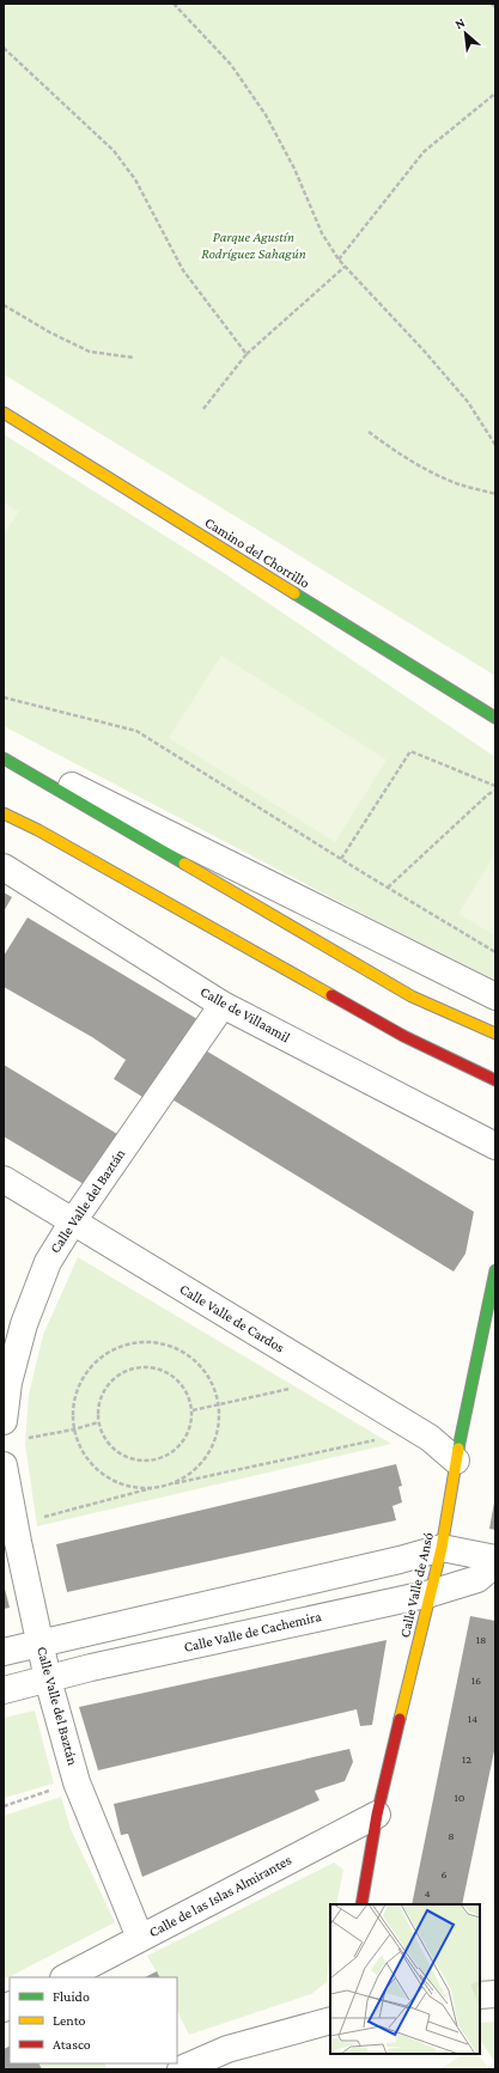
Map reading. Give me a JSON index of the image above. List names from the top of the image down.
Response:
{
  "streets": {
    "street": [
      "Camino del Chorrillo",
      "Calle de Villaamil",
      "Calle Valle del Baztán",
      "Calle Valle de Cardos",
      "Calle Valle de Ansó",
      "Calle Valle de Cachemira",
      "Calle de las Islas Almirantes"
    ]
  },
  "crossings": [
    ["Calle de Villaamil", "Calle Valle del Baztán"],
    ["Calle Valle del Baztán", "Calle Valle de Cardos"],
    ["Calle Valle del Baztán", "Calle Valle de Cachemira"],
    ["Calle Valle del Baztán", "Calle de las Islas Almirantes"],
    ["Calle Valle de Cardos", "Calle Valle de Ansó"],
    ["Calle Valle de Ansó", "Calle Valle de Cachemira"],
    ["Calle Valle de Ansó", "Calle de las Islas Almirantes"]
  ],
  "parks": ["Parque Agustín Rodríguez Sahagún"],
  "house_numbers": [
    "18",
    "16",
    "14",
    "12",
    "10",
    "8",
    "6",
    "4"
  ],
  "legend": ["Fluido", "Lento", "Atasco"],
  "north": "top left"
}
